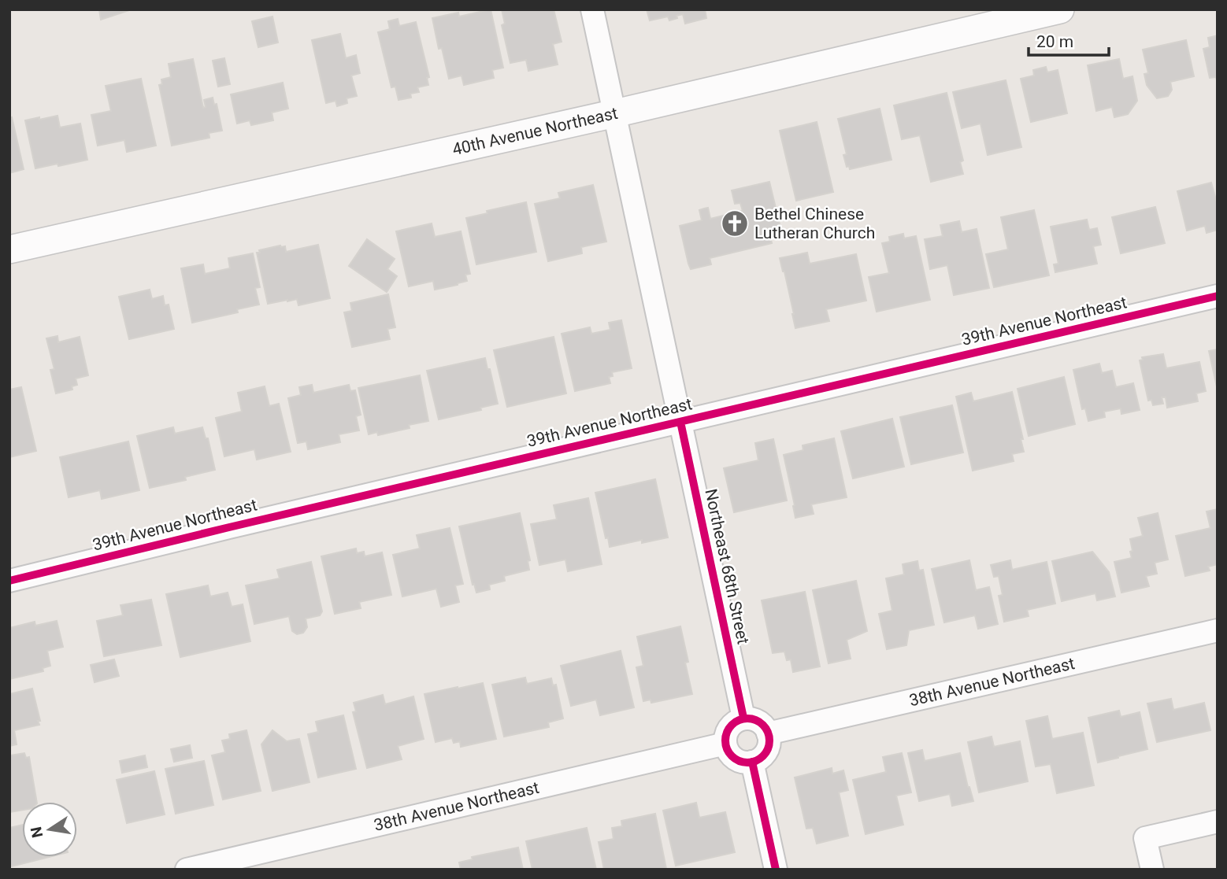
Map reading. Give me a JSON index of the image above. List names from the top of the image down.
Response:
{
  "streets": {
    "street": [
      "40th Avenue Northeast",
      "39th Avenue Northeast",
      "Northeast 68th Street",
      "38th Avenue Northeast"
    ]
  },
  "crossings": [
    ["40th Avenue Northeast", "Northeast 68th Street"],
    ["39th Avenue Northeast", "Northeast 68th Street"],
    ["Northeast 68th Street", "38th Avenue Northeast"]
  ],
  "places": {
    "church": ["Bethel Chinese Lutheran Church"]
  },
  "scale_bar": "20 m",
  "north": "left"
}
